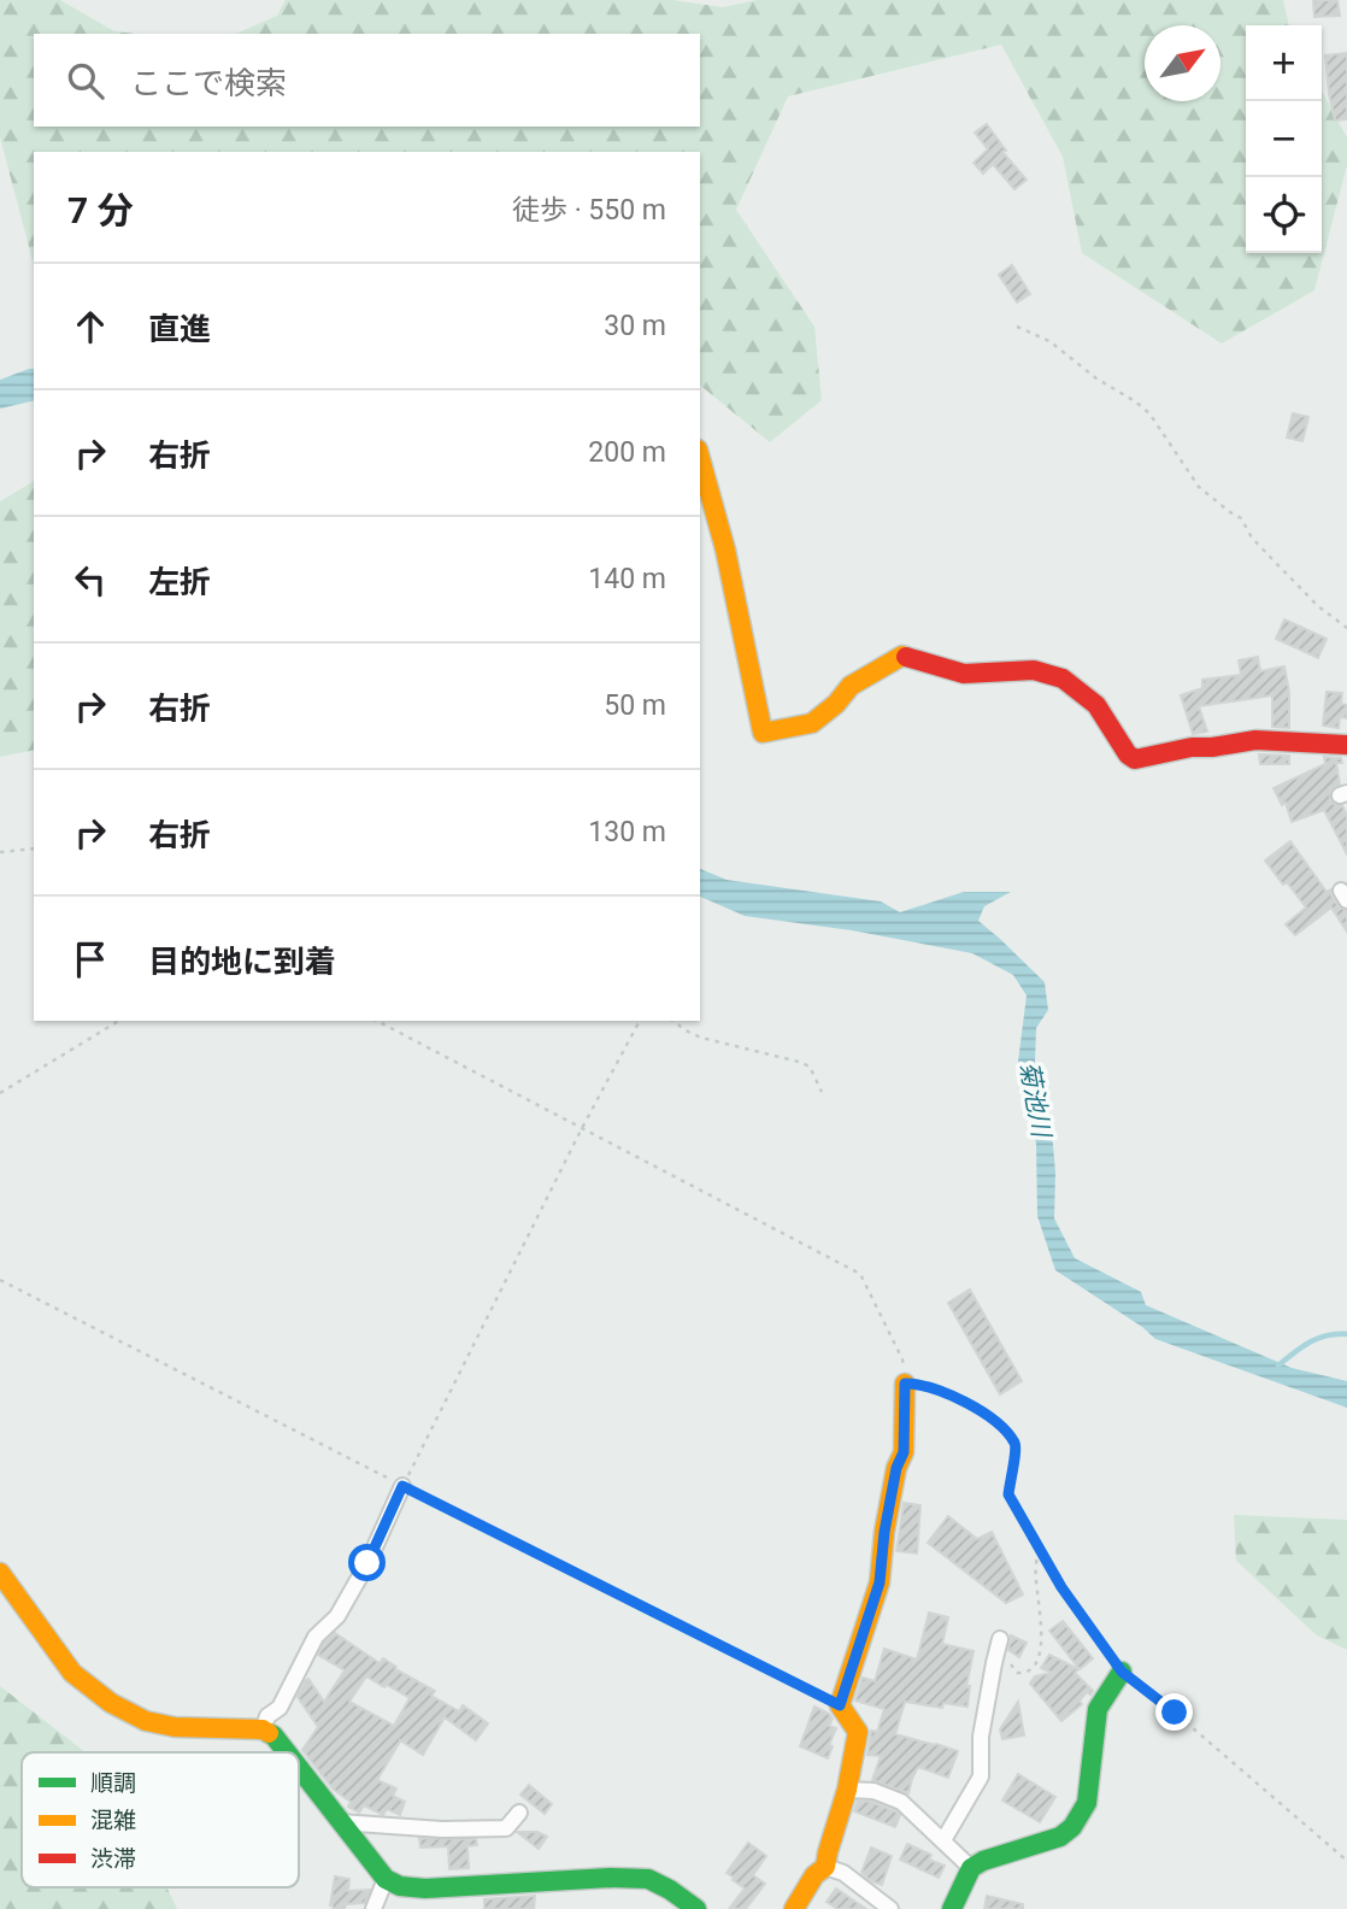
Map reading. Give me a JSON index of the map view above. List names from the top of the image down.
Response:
{
  "water": ["菊池川"],
  "legend": ["順調", "混雑", "渋滞"],
  "north": "top right",
  "page": {
    "map_buttons": ["+", "−"],
    "search": "ここで検索",
    "heading": ["7 分", "徒歩 · 550 m"],
    "list": [
      ["直進", "30 m"],
      ["右折", "200 m"],
      ["左折", "140 m"],
      ["右折", "50 m"],
      ["右折", "130 m"],
      "目的地に到着"
    ]
  }
}
